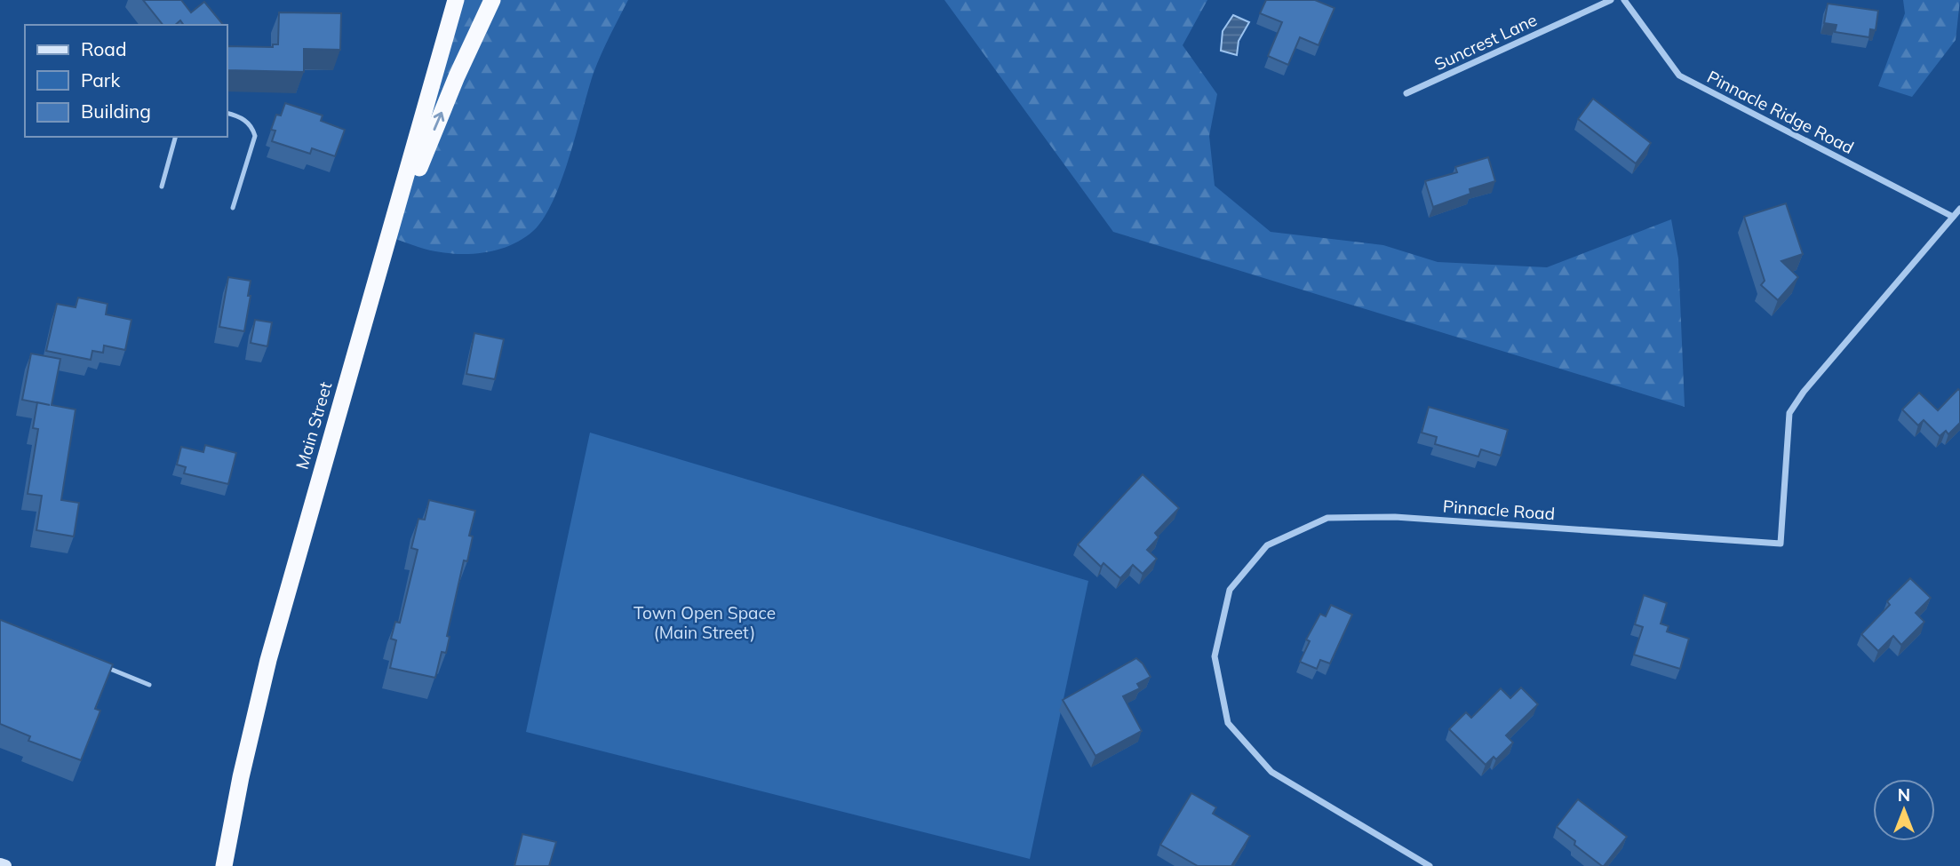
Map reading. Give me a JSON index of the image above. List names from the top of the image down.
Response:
{
  "streets": {
    "highway": ["Main Street"],
    "street": ["Suncrest Lane", "Pinnacle Ridge Road", "Pinnacle Road"]
  },
  "crossings": [
    ["Pinnacle Ridge Road", "Pinnacle Road"]
  ],
  "parks": ["Town Open Space (Main Street)"],
  "legend": ["Road", "Park", "Building"],
  "north": "top"
}
